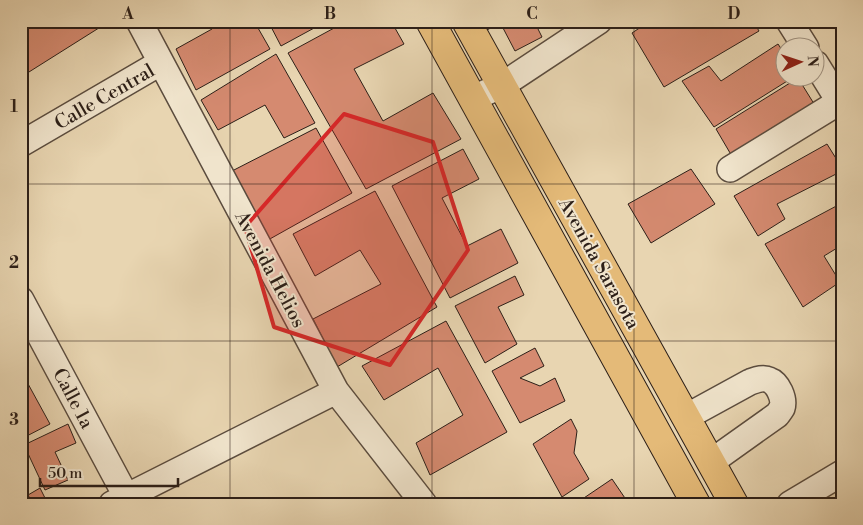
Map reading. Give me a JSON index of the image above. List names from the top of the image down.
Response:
{
  "streets": {
    "main road": ["Avenida Sarasota"],
    "street": ["Calle Central", "Avenida Helios", "Calle 1a"]
  },
  "crossings": [
    ["Calle Central", "Avenida Helios"]
  ],
  "scale_bar": "50 m",
  "north": "right",
  "grid": {
    "columns": [
      "A",
      "B",
      "C",
      "D"
    ],
    "rows": ["1", "2", "3"]
  }
}
